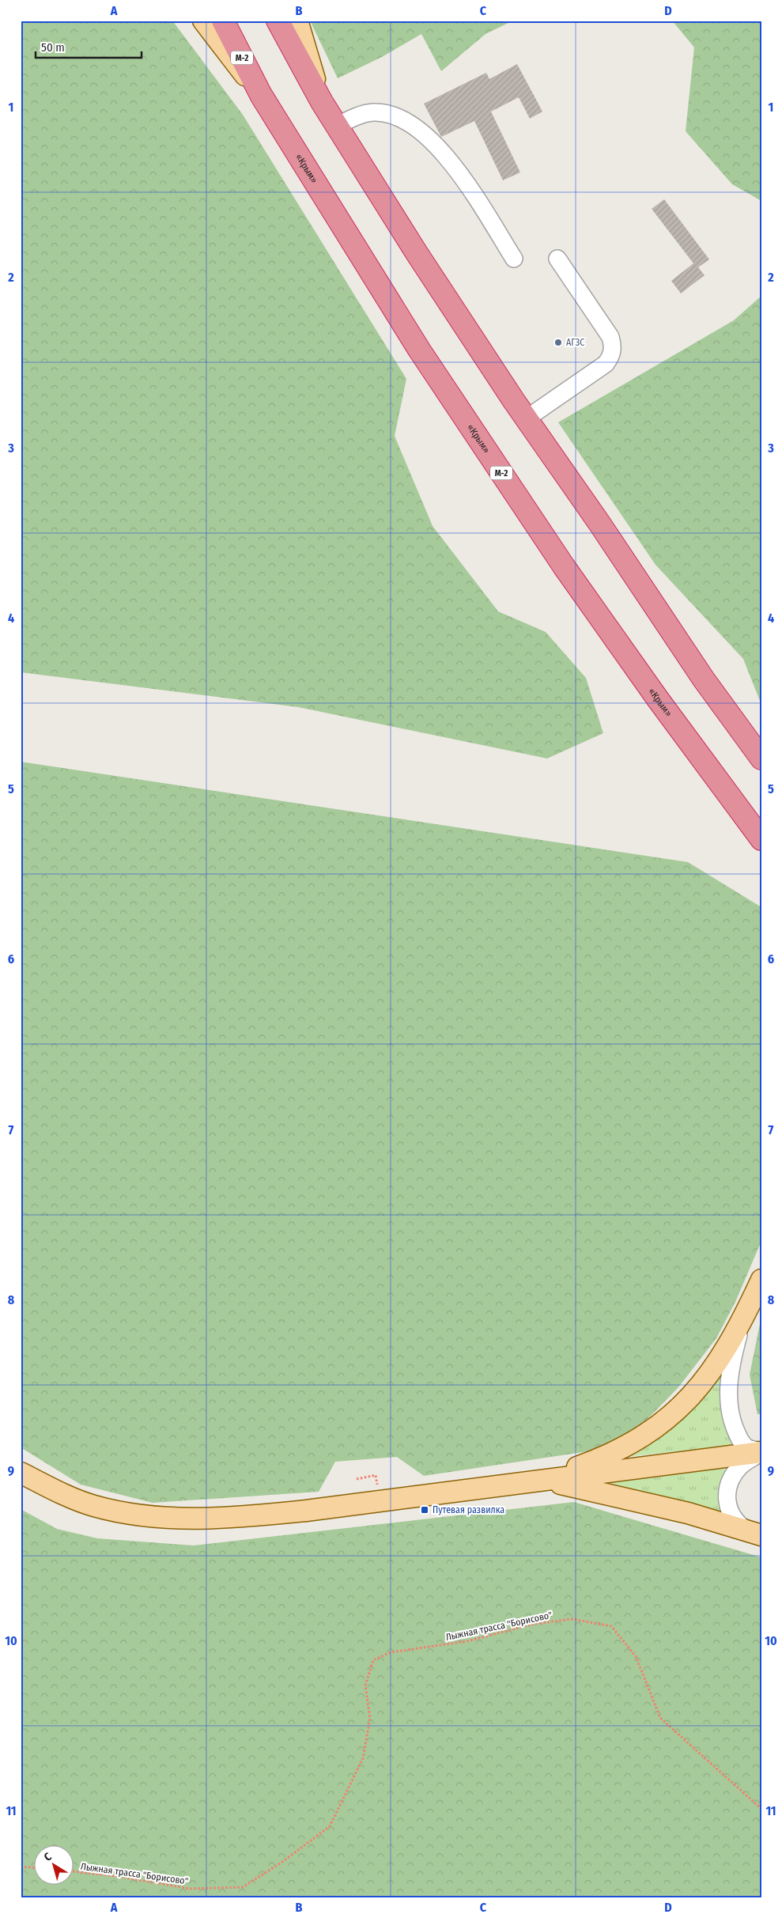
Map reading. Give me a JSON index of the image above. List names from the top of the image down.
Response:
{
  "streets": {
    "highway": ["М-2", "«Крым»"],
    "path": ["Лыжная трасса \"Борисово\""]
  },
  "places": {
    "other": ["АГЗС"],
    "transit": ["Путевая развилка"]
  },
  "scale_bar": "50 m",
  "north": "top left",
  "grid": {
    "columns": [
      "A",
      "B",
      "C",
      "D"
    ],
    "rows": [
      "1",
      "2",
      "3",
      "4",
      "5",
      "6",
      "7",
      "8",
      "9",
      "10",
      "11"
    ]
  }
}
